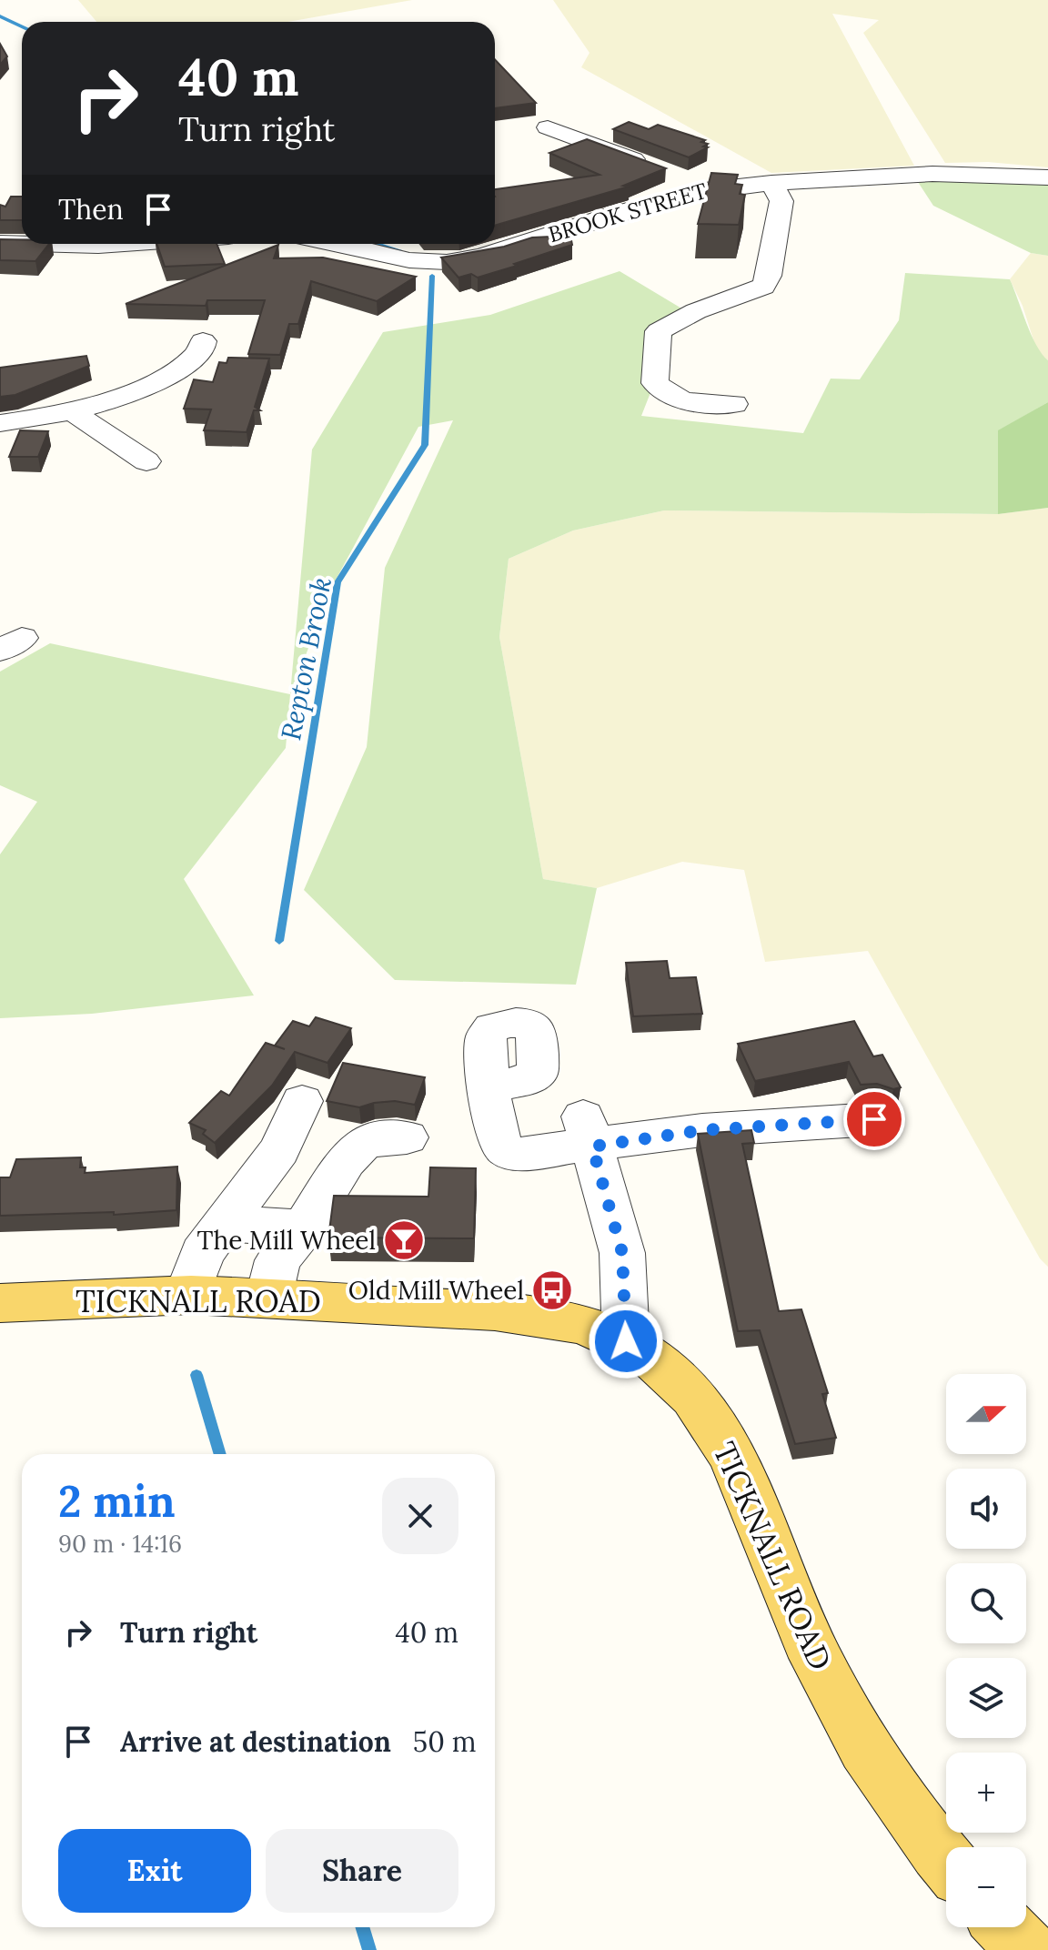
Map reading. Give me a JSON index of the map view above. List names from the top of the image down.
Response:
{
  "streets": {
    "main road": ["TICKNALL ROAD"],
    "street": ["BROOK STREET"]
  },
  "water": ["Repton Brook"],
  "places": {
    "bar": ["The Mill Wheel"],
    "bus stop": ["Old Mill Wheel"]
  },
  "north": "right",
  "page": {
    "turn": ["40 m", "Turn right"],
    "then": "Then",
    "map_buttons": ["+", "−"],
    "heading": ["2 min", "90 m · 14:16"],
    "list": [
      {
        "name": "Turn right",
        "value": "40 m"
      },
      {
        "name": "Arrive at destination",
        "value": "50 m"
      }
    ],
    "buttons": ["Exit", "Share"]
  }
}
